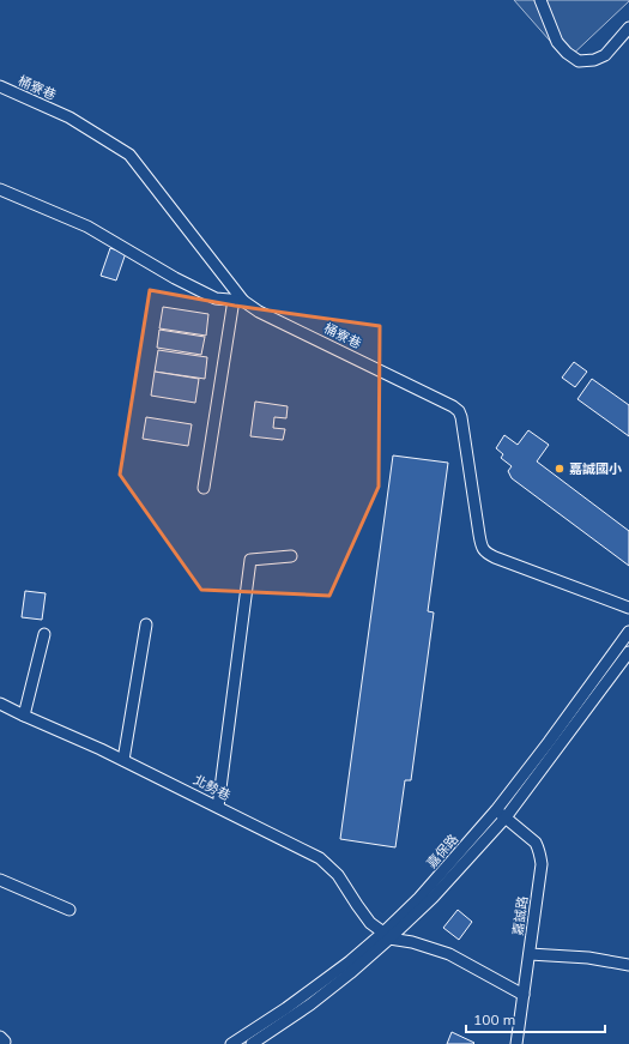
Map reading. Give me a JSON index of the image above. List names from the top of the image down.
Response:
{
  "streets": {
    "street": [
      "桶寮巷",
      "北勢巷",
      "嘉保路",
      "嘉誠路"
    ]
  },
  "crossings": [
    ["北勢巷", "嘉保路"],
    ["嘉保路", "嘉誠路"]
  ],
  "places": ["嘉誠國小"],
  "scale_bar": "100 m"
}
